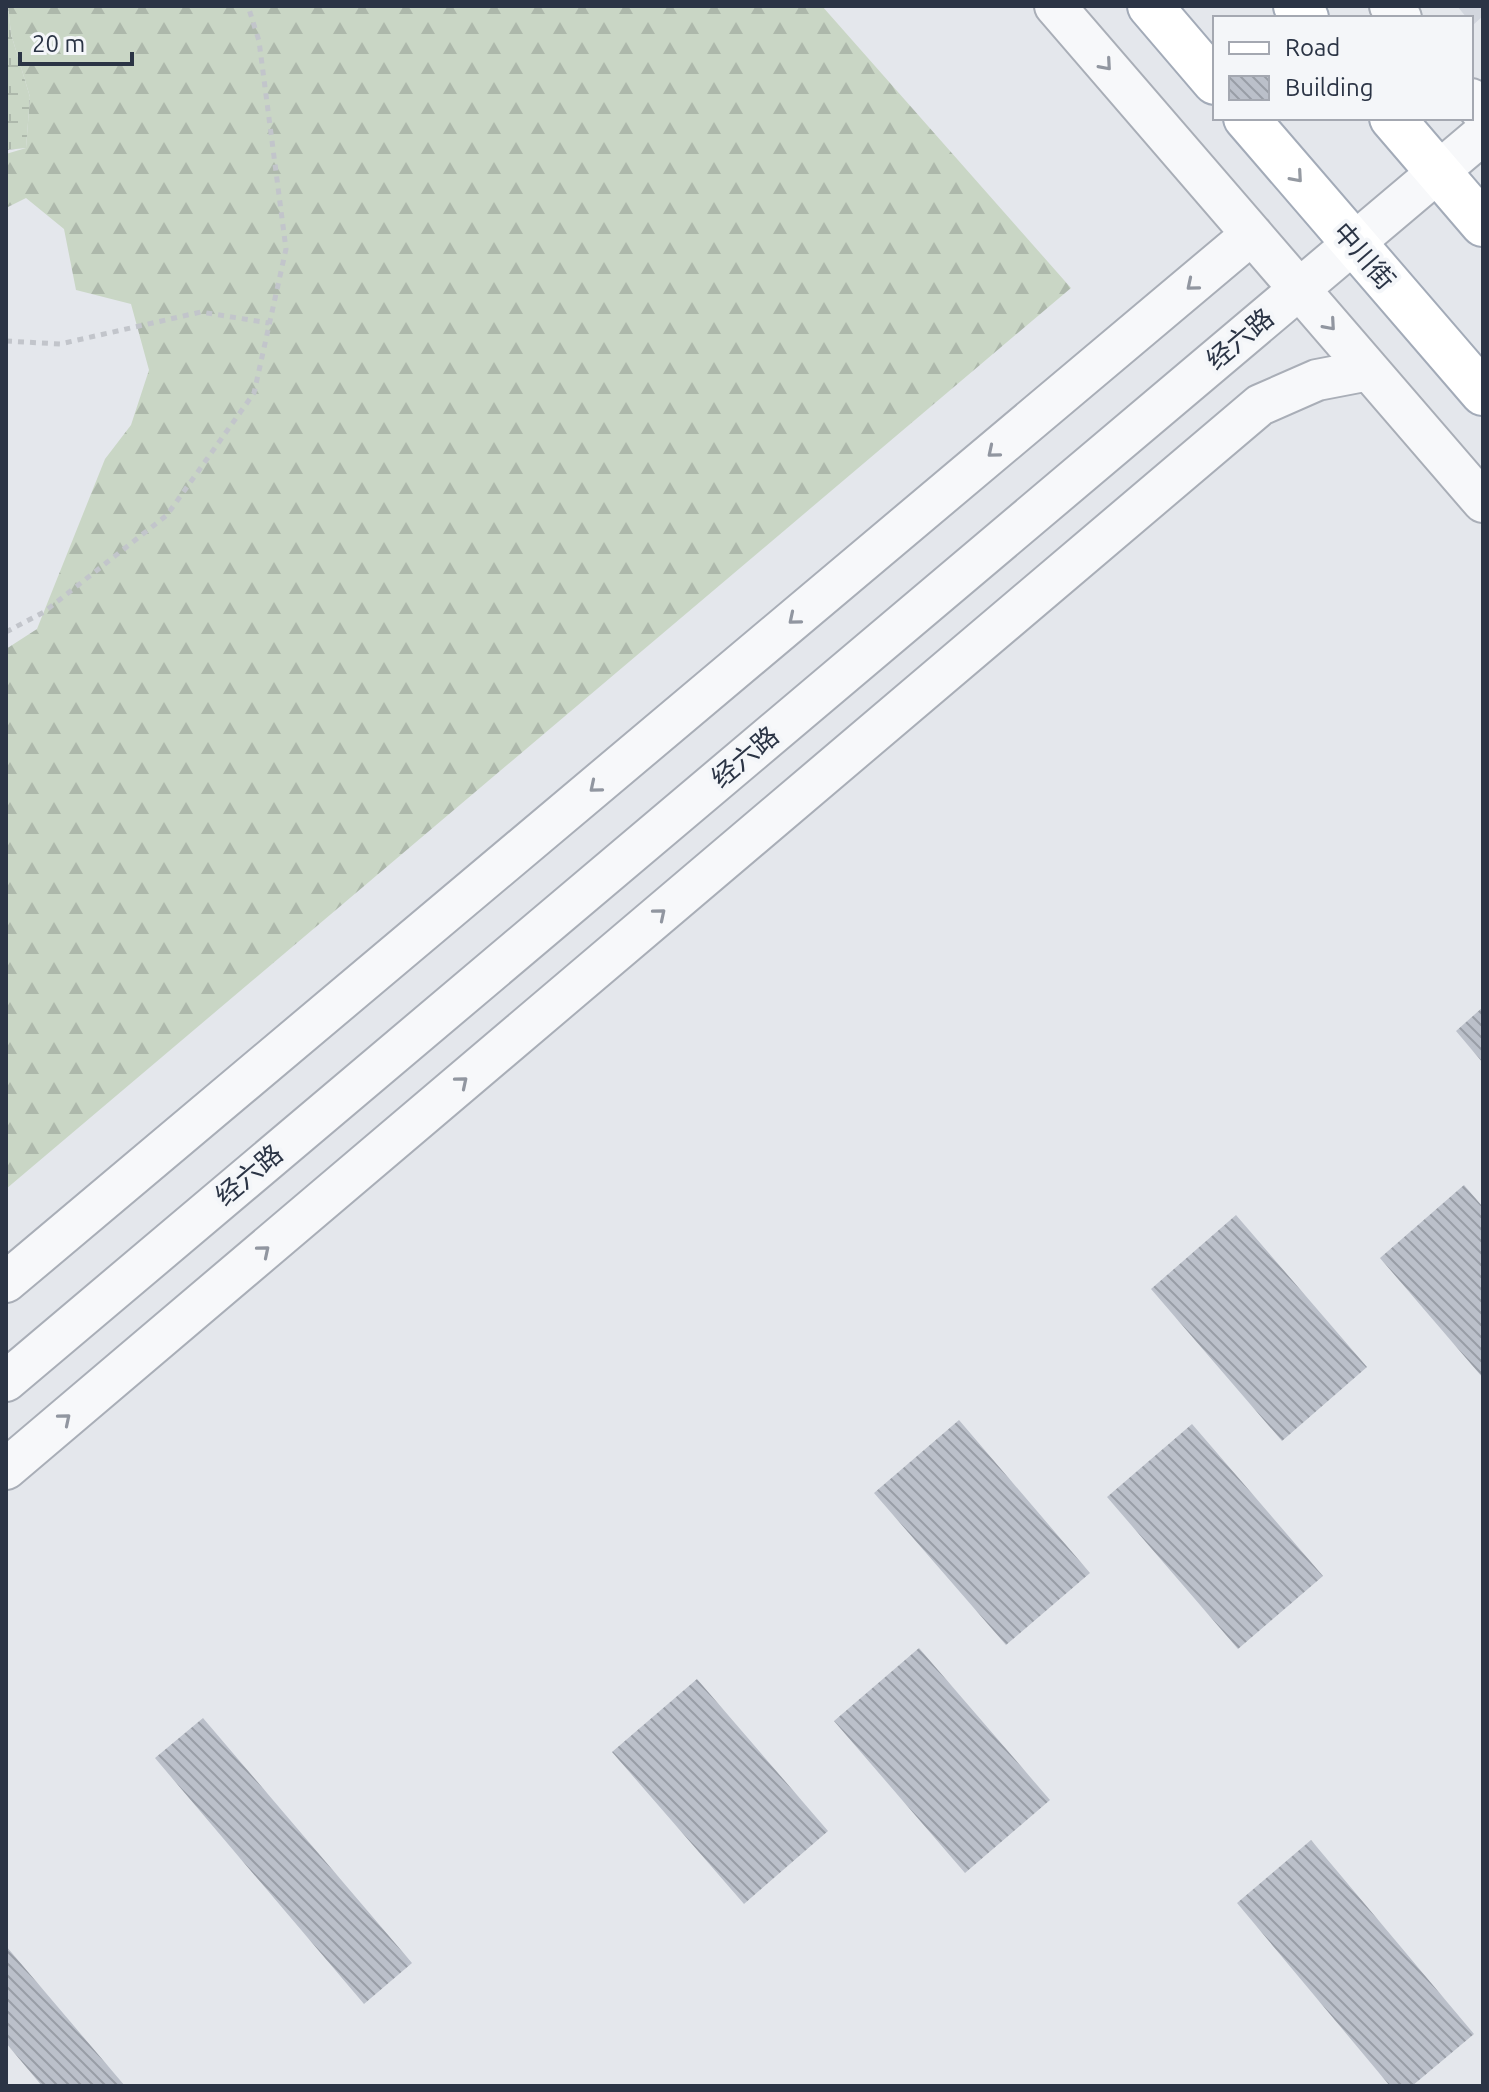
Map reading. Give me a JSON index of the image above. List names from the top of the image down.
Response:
{
  "streets": {
    "main road": ["中川街"],
    "street": ["经六路"]
  },
  "crossings": [
    ["中川街", "经六路"]
  ],
  "legend": ["Road", "Building"],
  "scale_bar": "20 m"
}
